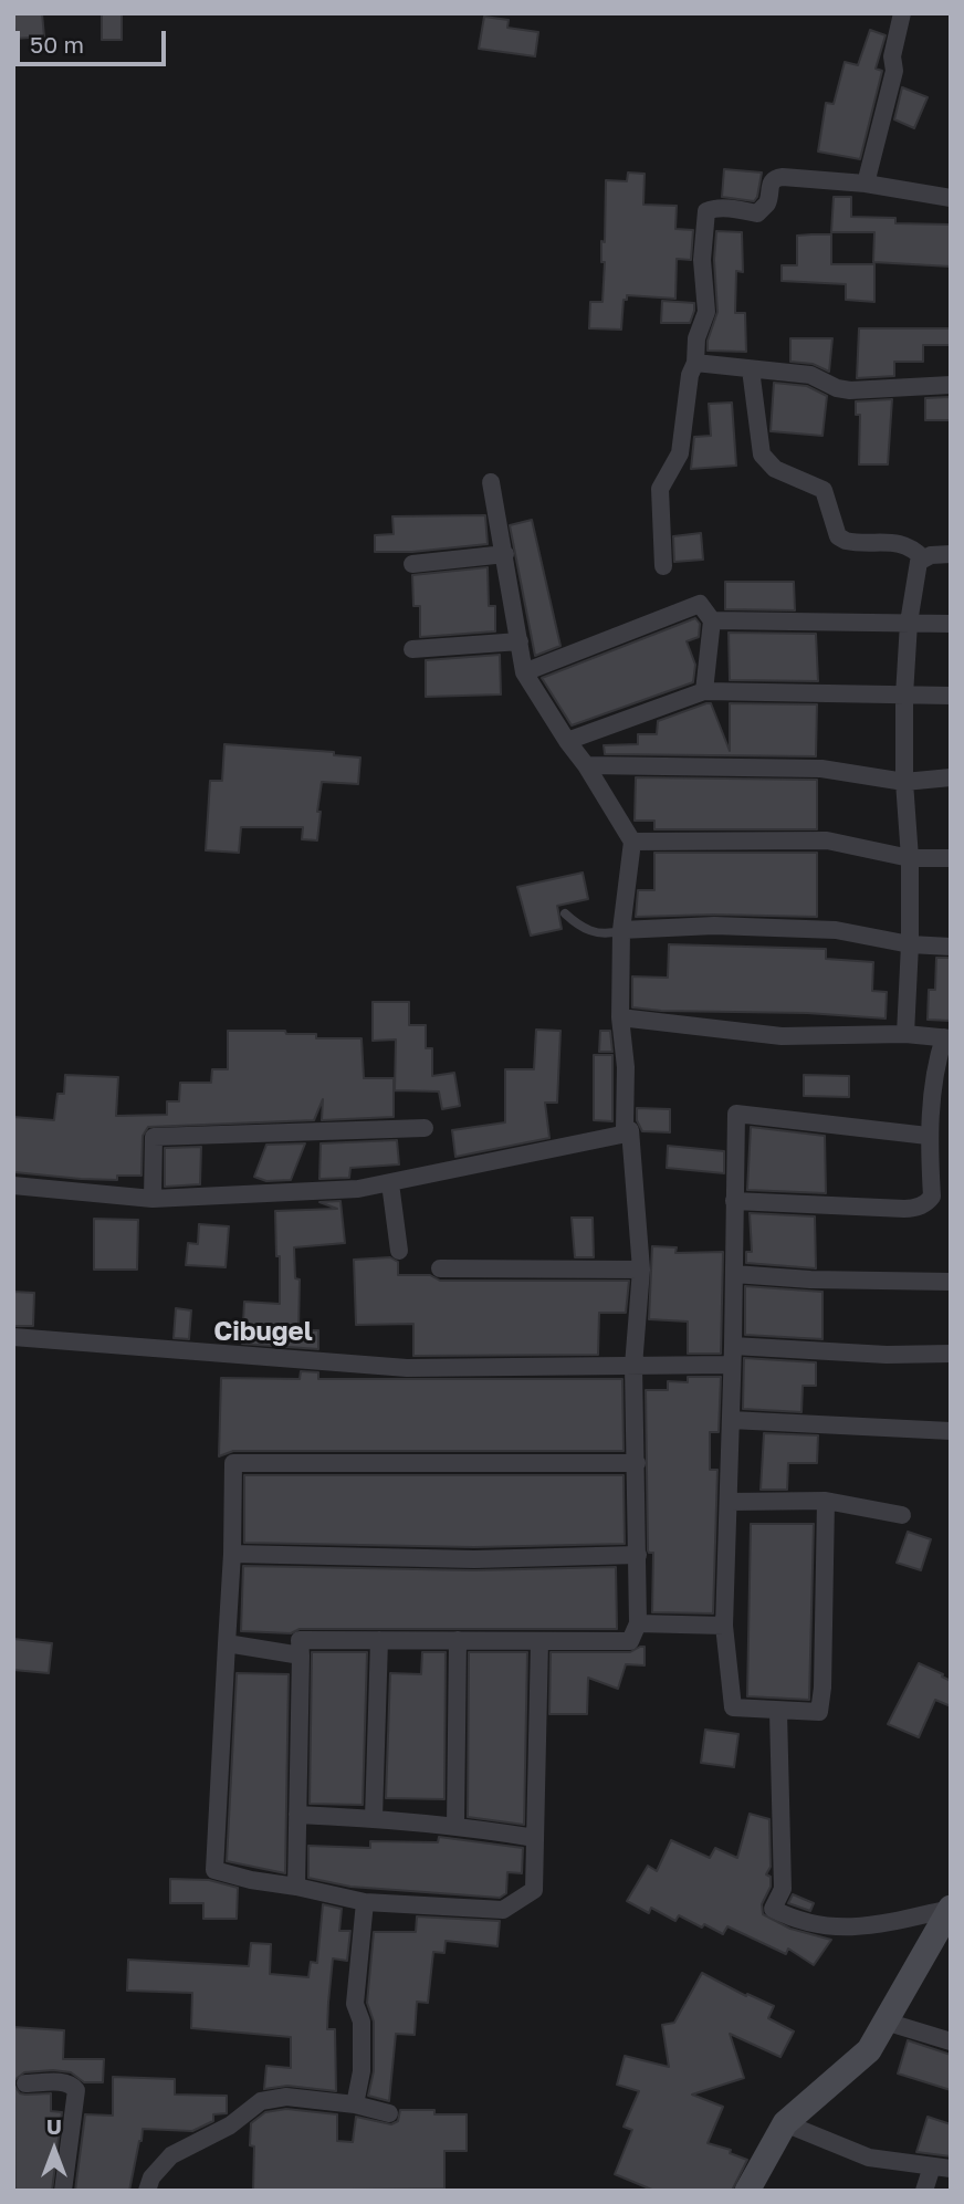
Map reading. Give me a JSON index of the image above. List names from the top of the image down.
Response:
{
  "districts": ["Cibugel"],
  "scale_bar": "50 m",
  "north": "top"
}
